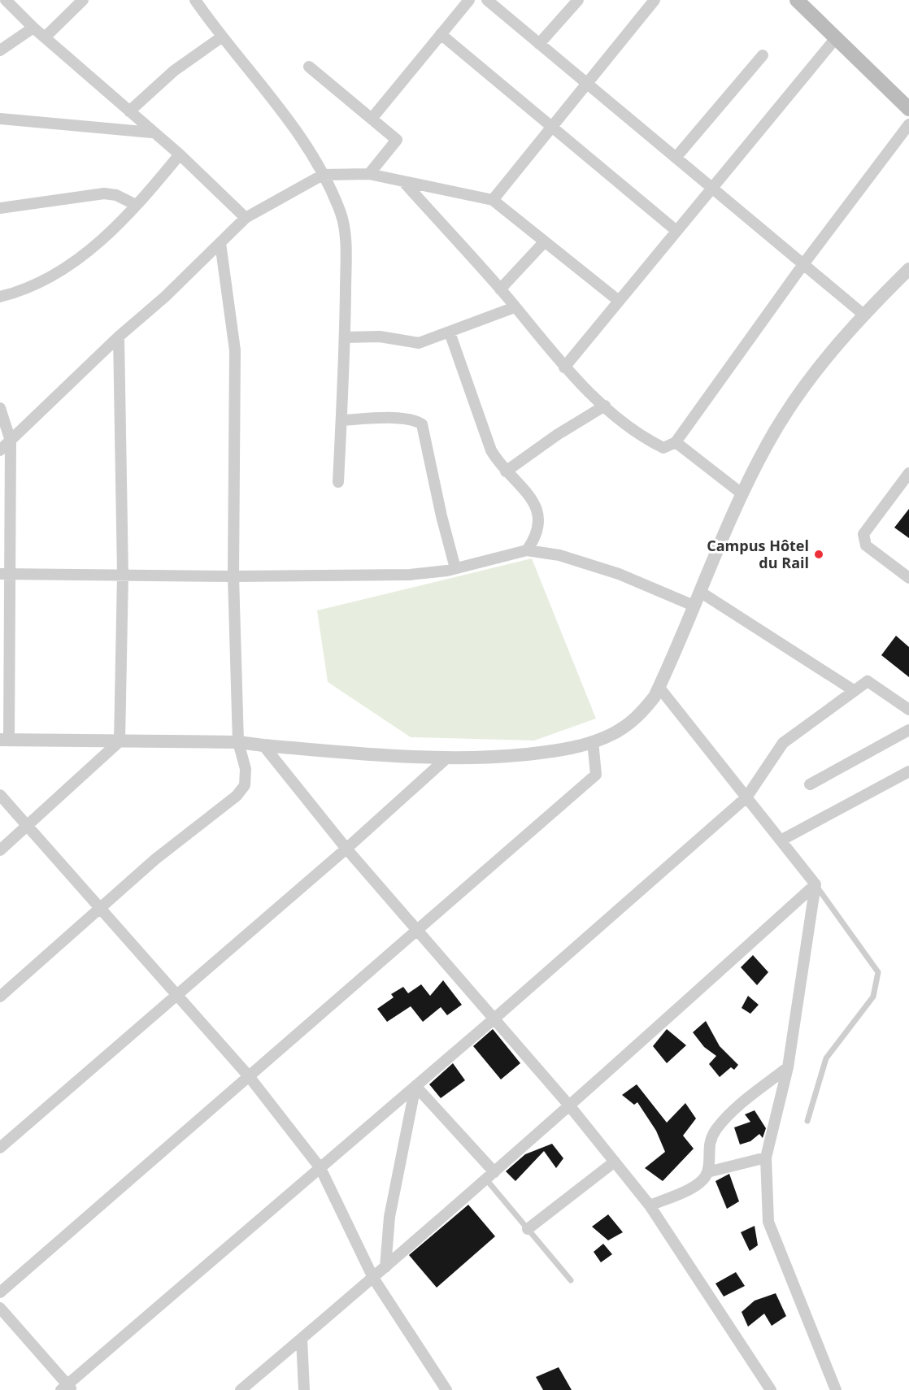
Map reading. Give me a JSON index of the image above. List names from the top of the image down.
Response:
{
  "places": ["Campus Hôtel du Rail"]
}
